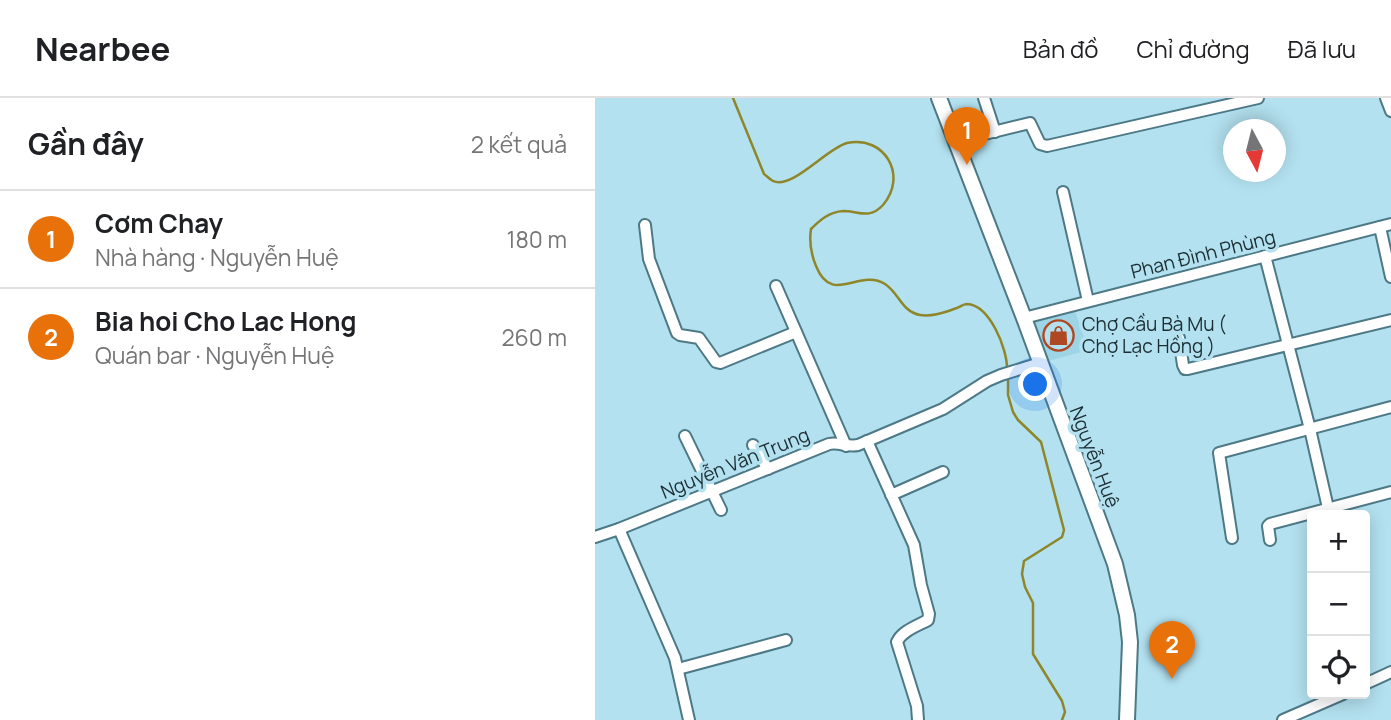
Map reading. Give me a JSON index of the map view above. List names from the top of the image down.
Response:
{
  "streets": {
    "main road": ["Nguyễn Huệ"],
    "street": ["Phan Đình Phùng", "Nguyễn Văn Trung"]
  },
  "crossings": [
    ["Phan Đình Phùng", "Nguyễn Huệ"],
    ["Nguyễn Huệ", "Nguyễn Văn Trung"]
  ],
  "places": {
    "shop": ["Chợ Cầu Bà Mụ ( Chợ Lạc Hồng )"]
  },
  "north": "bottom",
  "page": {
    "header": "Nearbee",
    "nav": ["Bản đồ", "Chỉ đường", "Đã lưu"],
    "heading": ["Gần đây", "2 kết quả"],
    "pins": ["1", "2"],
    "list": [
      {
        "mark": "1",
        "name": "Cơm Chay",
        "note": "Nhà hàng · Nguyễn Huệ",
        "value": "180 m"
      },
      {
        "mark": "2",
        "name": "Bia hoi Cho Lac Hong",
        "note": "Quán bar · Nguyễn Huệ",
        "value": "260 m"
      }
    ],
    "map_buttons": ["+", "−"]
  }
}
